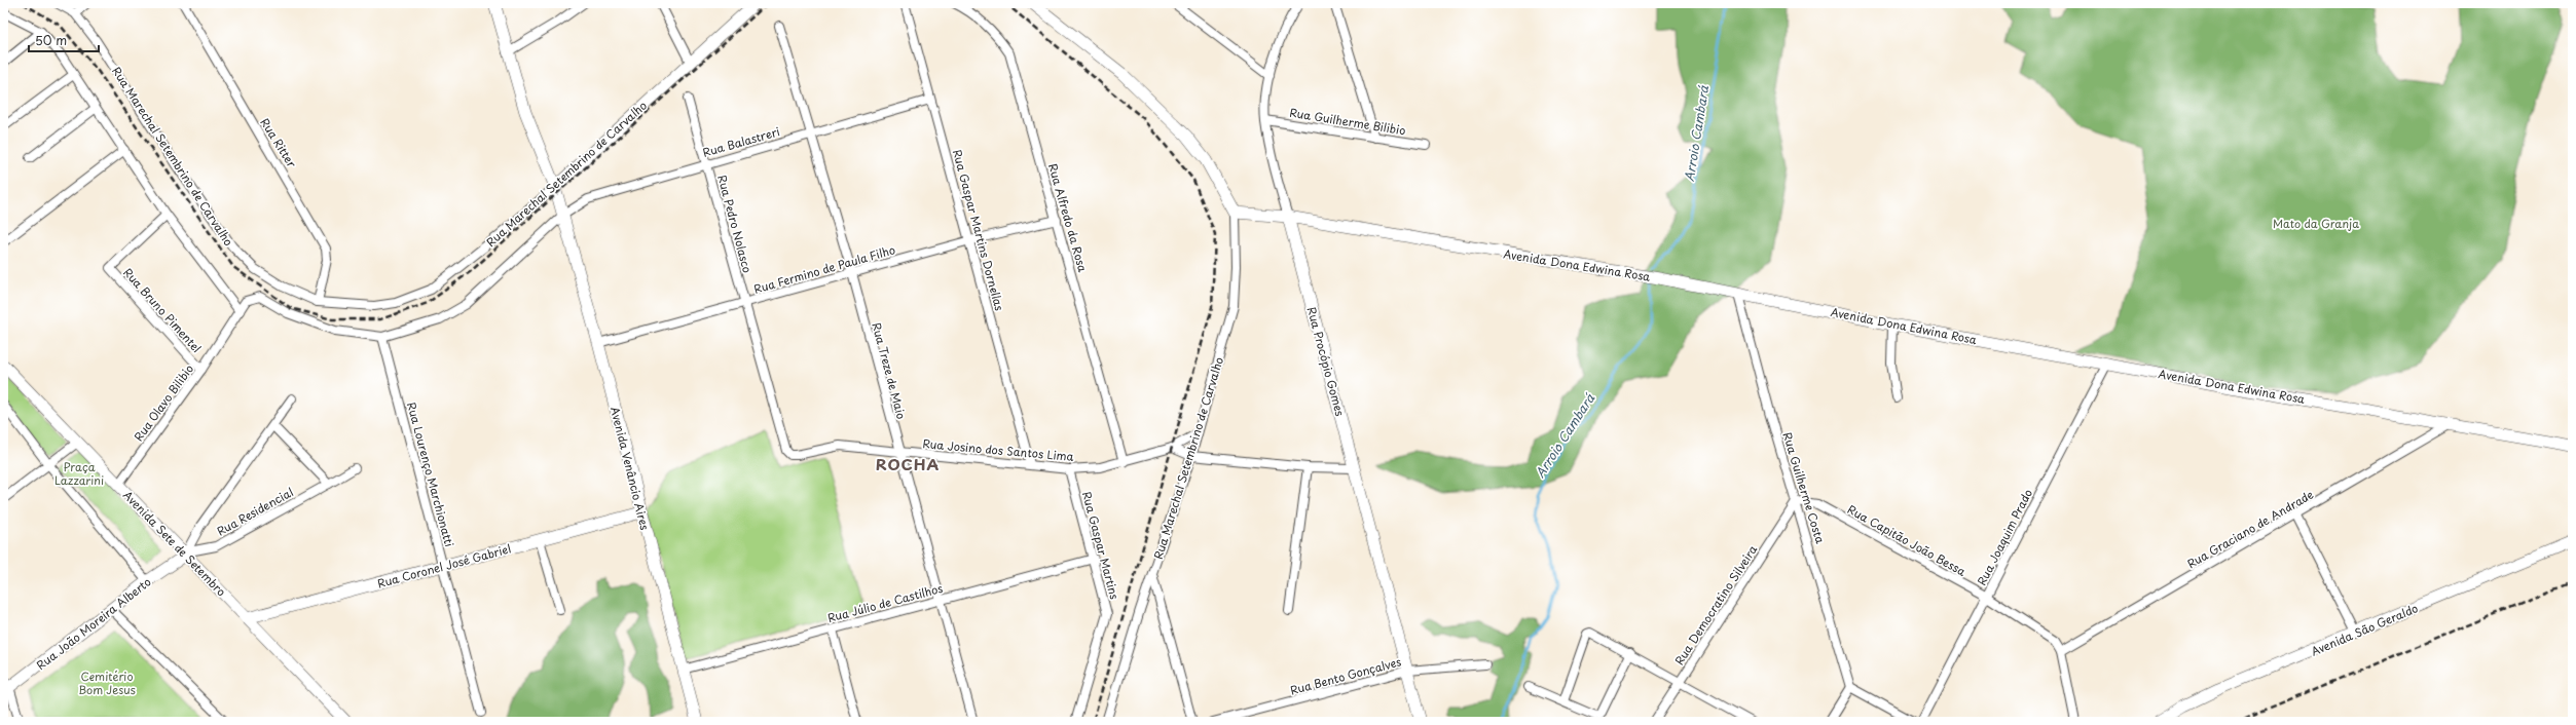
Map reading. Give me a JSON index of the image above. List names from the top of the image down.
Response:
{
  "streets": {
    "street": [
      "Rua Guilherme Bilibio",
      "Rua Balastreri",
      "Rua Ritter",
      "Rua Marechal Setembrino de Carvalho",
      "Rua Alfredo da Rosa",
      "Rua Pedro Nolasco",
      "Rua Gaspar Martins Dornellas",
      "Avenida Dona Edwina Rosa",
      "Rua Fermino de Paula Filho",
      "Rua Bruno Pimentel",
      "Rua Procópio Gomes",
      "Rua Treze de Maio",
      "Rua Olavo Bilibio",
      "Rua Josino dos Santos Lima",
      "Avenida Venâncio Aires",
      "Rua Lourenço Marchionatti",
      "Rua Guilherme Costa",
      "Rua Residencial",
      "Rua Graciano de Andrade",
      "Rua Joaquim Prado",
      "Rua Capitão João Bessa",
      "Avenida Sete de Setembro",
      "Rua Gaspar Martins",
      "Rua Coronel José Gabriel",
      "Rua Júlio de Castilhos",
      "Rua Democratino Silveira",
      "Rua João Moreira Alberto",
      "Avenida São Geraldo",
      "Rua Bento Gonçalves"
    ]
  },
  "crossings": [
    ["Rua Guilherme Bilibio", "Rua Procópio Gomes"],
    ["Rua Balastreri", "Rua Pedro Nolasco"],
    ["Rua Balastreri", "Rua Gaspar Martins Dornellas"],
    ["Rua Balastreri", "Rua Treze de Maio"],
    ["Rua Balastreri", "Avenida Venâncio Aires"],
    ["Rua Ritter", "Rua Marechal Setembrino de Carvalho"],
    ["Rua Marechal Setembrino de Carvalho", "Avenida Dona Edwina Rosa"],
    ["Rua Marechal Setembrino de Carvalho", "Rua Josino dos Santos Lima"],
    ["Rua Marechal Setembrino de Carvalho", "Avenida Venâncio Aires"],
    ["Rua Alfredo da Rosa", "Rua Fermino de Paula Filho"],
    ["Rua Alfredo da Rosa", "Rua Josino dos Santos Lima"],
    ["Rua Pedro Nolasco", "Rua Fermino de Paula Filho"],
    ["Rua Pedro Nolasco", "Rua Josino dos Santos Lima"],
    ["Rua Gaspar Martins Dornellas", "Rua Fermino de Paula Filho"],
    ["Rua Gaspar Martins Dornellas", "Rua Josino dos Santos Lima"],
    ["Avenida Dona Edwina Rosa", "Rua Procópio Gomes"],
    ["Avenida Dona Edwina Rosa", "Rua Guilherme Costa"],
    ["Avenida Dona Edwina Rosa", "Rua Graciano de Andrade"],
    ["Avenida Dona Edwina Rosa", "Rua Joaquim Prado"],
    ["Rua Fermino de Paula Filho", "Rua Treze de Maio"],
    ["Rua Fermino de Paula Filho", "Avenida Venâncio Aires"],
    ["Rua Bruno Pimentel", "Rua Olavo Bilibio"],
    ["Rua Procópio Gomes", "Rua Bento Gonçalves"],
    ["Rua Treze de Maio", "Rua Josino dos Santos Lima"],
    ["Rua Treze de Maio", "Rua Júlio de Castilhos"],
    ["Rua Olavo Bilibio", "Avenida Sete de Setembro"],
    ["Rua Josino dos Santos Lima", "Rua Gaspar Martins"],
    ["Avenida Venâncio Aires", "Rua Coronel José Gabriel"],
    ["Avenida Venâncio Aires", "Rua Júlio de Castilhos"],
    ["Rua Lourenço Marchionatti", "Rua Coronel José Gabriel"],
    ["Rua Guilherme Costa", "Rua Capitão João Bessa"],
    ["Rua Guilherme Costa", "Rua Democratino Silveira"],
    ["Rua Residencial", "Avenida Sete de Setembro"],
    ["Rua Residencial", "Rua João Moreira Alberto"],
    ["Rua Graciano de Andrade", "Rua Capitão João Bessa"],
    ["Rua Joaquim Prado", "Rua Capitão João Bessa"],
    ["Rua Capitão João Bessa", "Rua Democratino Silveira"],
    ["Avenida Sete de Setembro", "Rua Coronel José Gabriel"],
    ["Avenida Sete de Setembro", "Rua João Moreira Alberto"],
    ["Rua Gaspar Martins", "Rua Júlio de Castilhos"]
  ],
  "districts": ["ROCHA"],
  "water": ["Arroio Cambará"],
  "parks": ["Mato da Granja", "Praça Lazzarini", "Cemitério Bom Jesus"],
  "scale_bar": "50 m"
}
